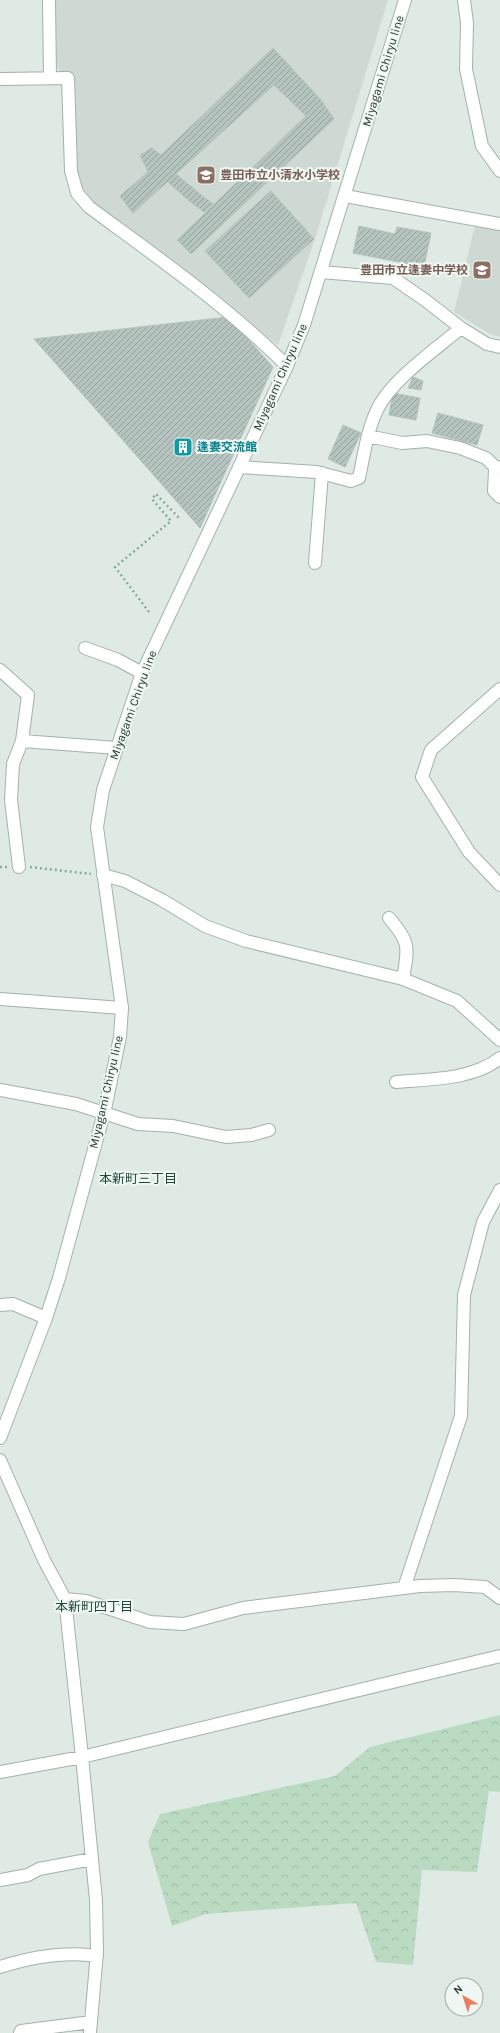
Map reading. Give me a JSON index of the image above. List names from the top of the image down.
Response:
{
  "streets": {
    "street": ["Miyagami Chiryu line"]
  },
  "districts": ["本新町三丁目", "本新町四丁目"],
  "places": {
    "school or university": ["豊田市立小清水小学校", "豊田市立逢妻中学校"],
    "building": ["逢妻交流館"]
  },
  "north": "top left"
}
